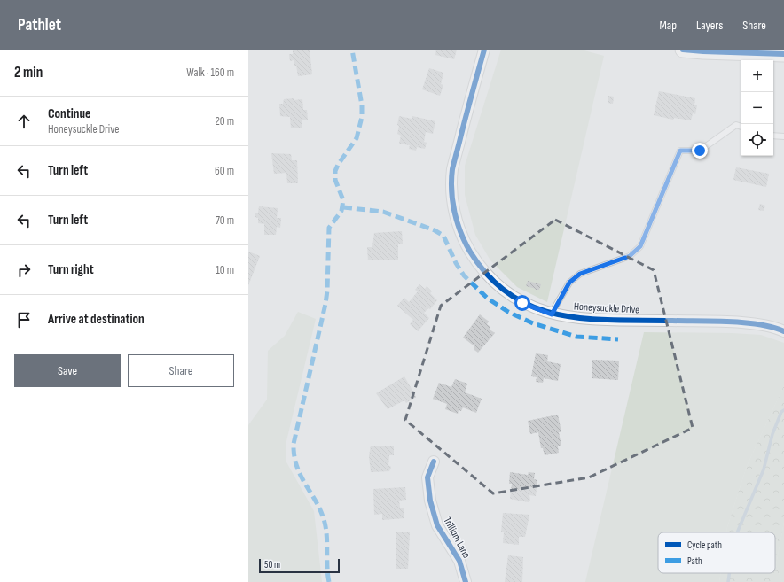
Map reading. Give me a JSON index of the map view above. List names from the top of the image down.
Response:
{
  "streets": {
    "street": ["Honeysuckle Drive", "Trillium Lane"]
  },
  "legend": ["Cycle path", "Path"],
  "scale_bar": "50 m",
  "page": {
    "header": "Pathlet",
    "nav": ["Map", "Layers", "Share"],
    "heading": ["2 min", "Walk · 160 m"],
    "map_buttons": ["+", "−"],
    "list": [
      ["Continue", "Honeysuckle Drive", "20 m"],
      ["Turn left", "60 m"],
      ["Turn left", "70 m"],
      ["Turn right", "10 m"],
      "Arrive at destination"
    ],
    "buttons": ["Save", "Share"],
    "scale": "50 m"
  }
}
